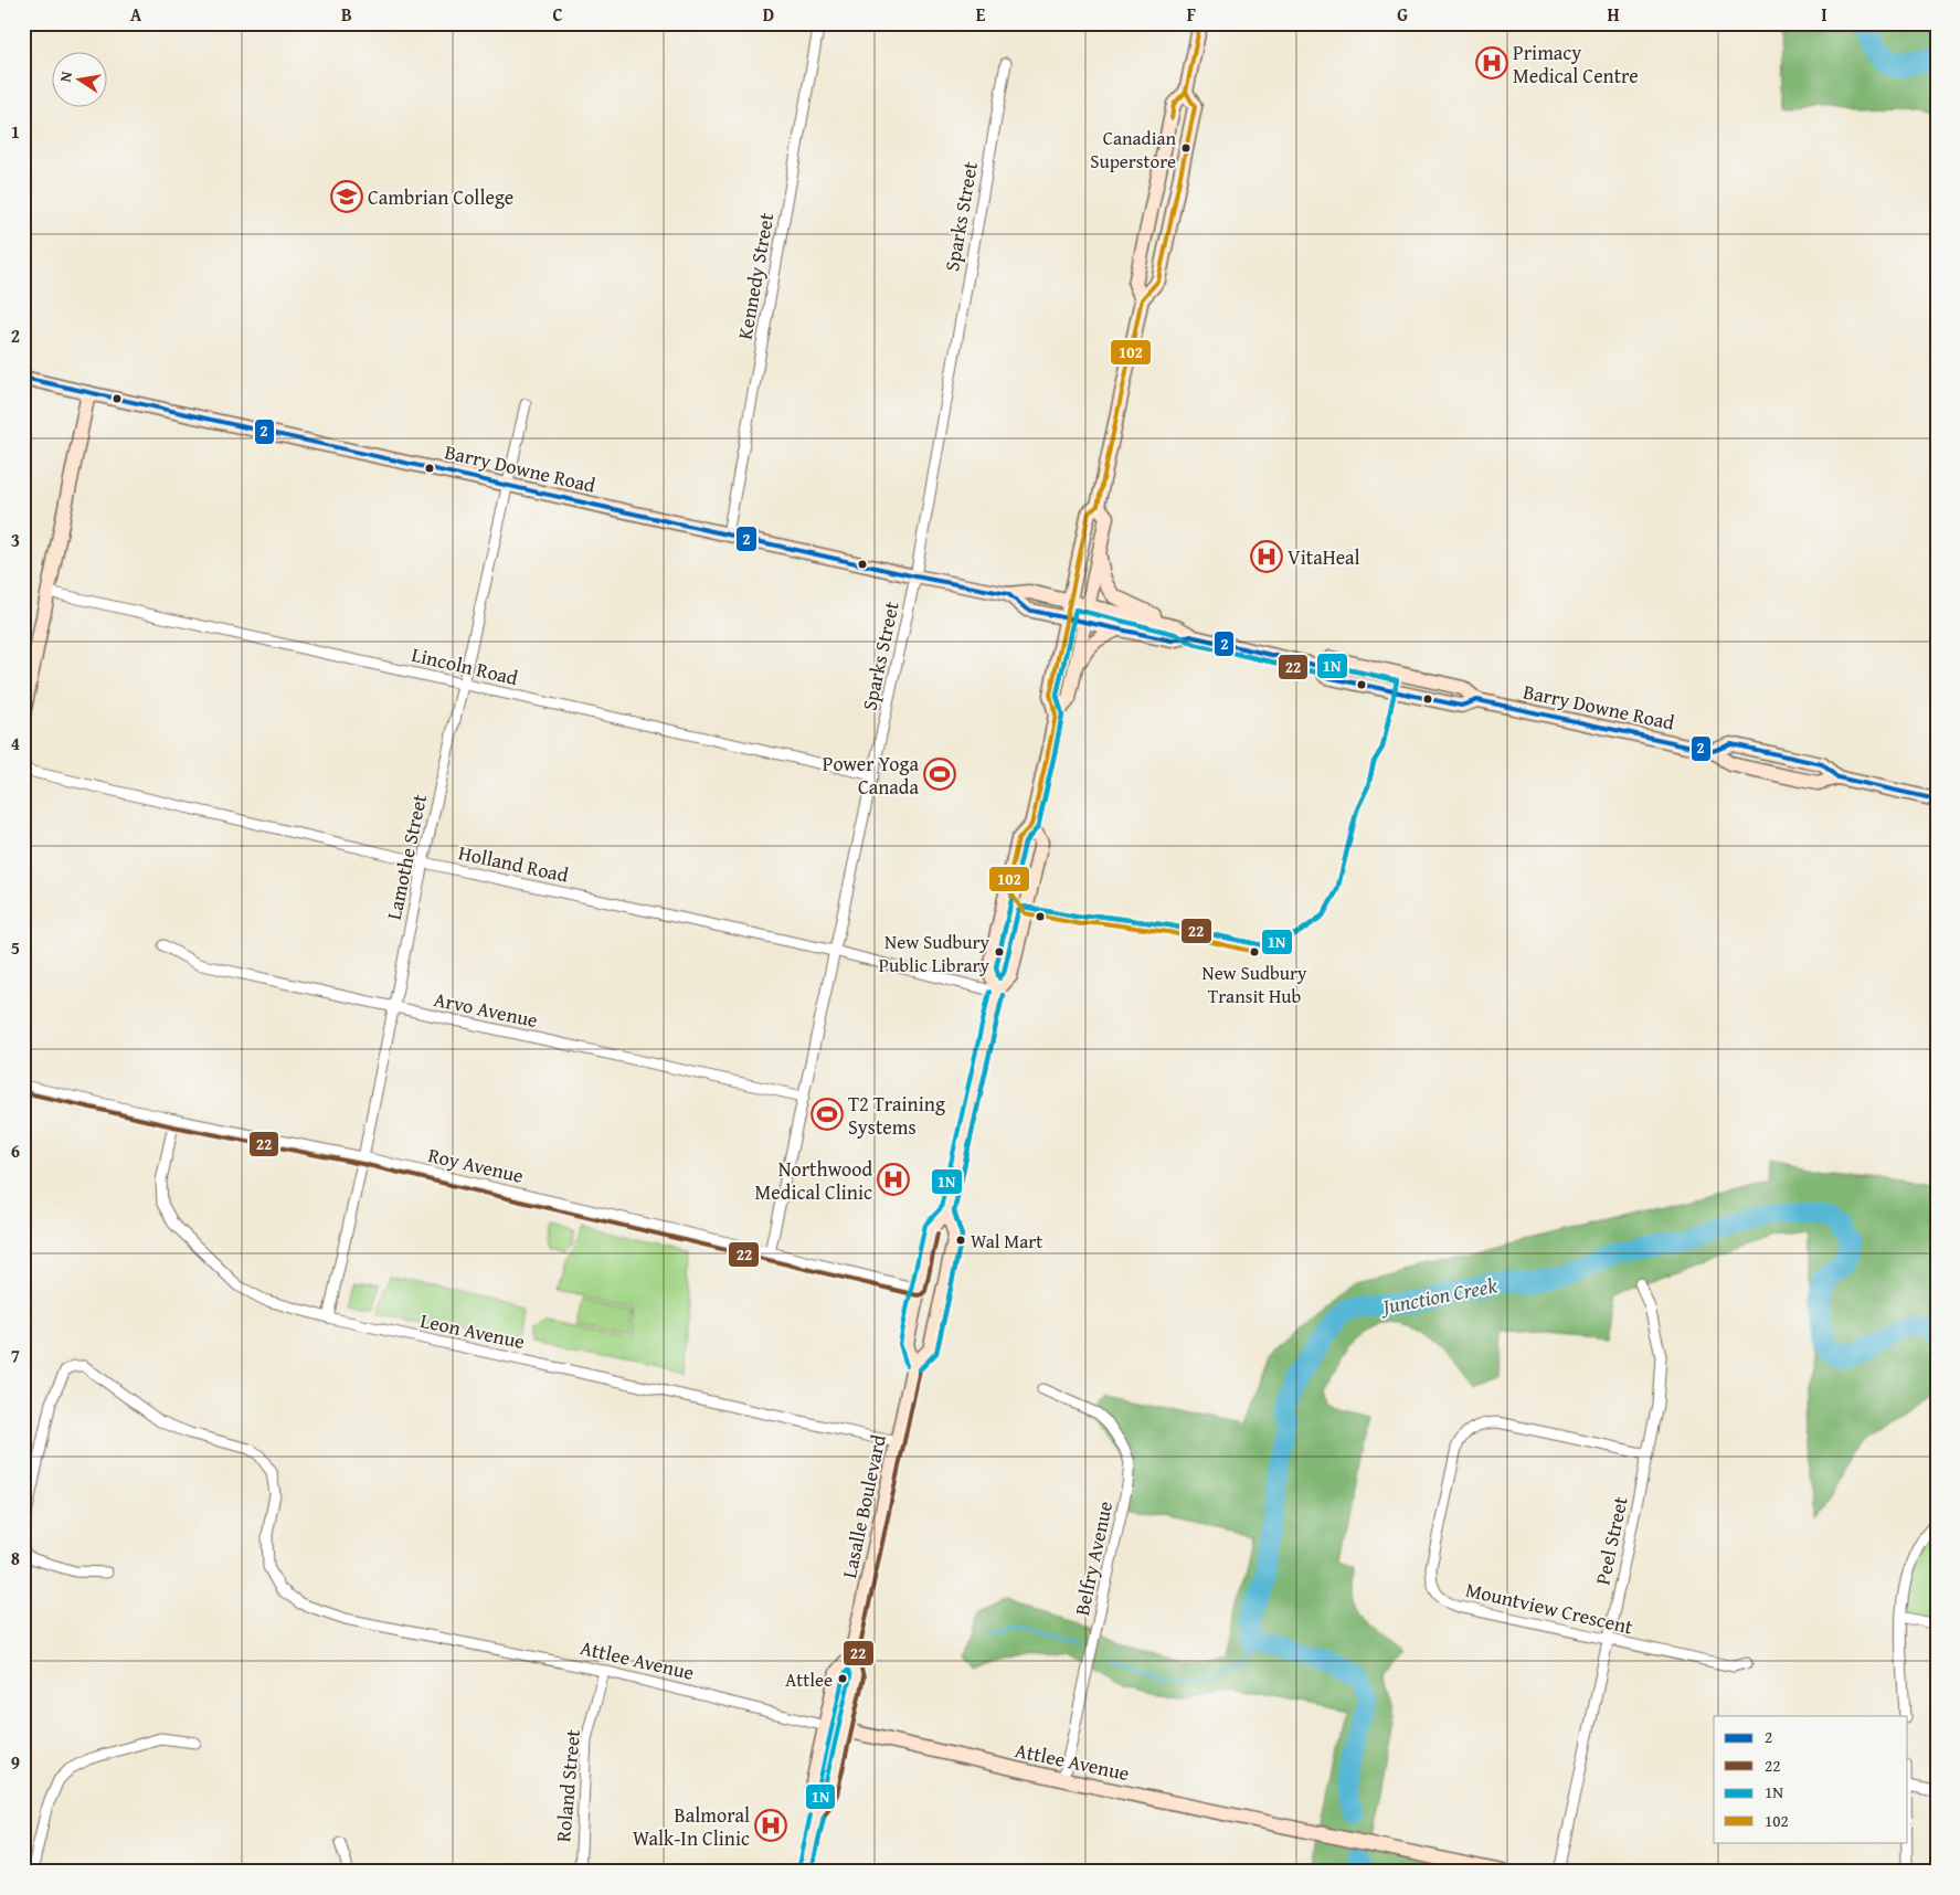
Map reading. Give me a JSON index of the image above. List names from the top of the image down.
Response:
{
  "streets": {
    "main road": ["Barry Downe Road", "Lasalle Boulevard", "Attlee Avenue"],
    "street": [
      "Sparks Street",
      "Kennedy Street",
      "Lincoln Road",
      "Lamothe Street",
      "Holland Road",
      "Arvo Avenue",
      "Roy Avenue",
      "Leon Avenue",
      "Peel Street",
      "Belfry Avenue",
      "Mountview Crescent",
      "Roland Street"
    ]
  },
  "crossings": [
    ["Sparks Street", "Barry Downe Road"],
    ["Sparks Street", "Lincoln Road"],
    ["Sparks Street", "Holland Road"],
    ["Sparks Street", "Arvo Avenue"],
    ["Sparks Street", "Roy Avenue"],
    ["Kennedy Street", "Barry Downe Road"],
    ["Barry Downe Road", "Lamothe Street"],
    ["Barry Downe Road", "Lasalle Boulevard"],
    ["Lincoln Road", "Lamothe Street"],
    ["Lamothe Street", "Holland Road"],
    ["Lamothe Street", "Arvo Avenue"],
    ["Lamothe Street", "Roy Avenue"],
    ["Lamothe Street", "Leon Avenue"],
    ["Holland Road", "Lasalle Boulevard"],
    ["Roy Avenue", "Leon Avenue"],
    ["Roy Avenue", "Lasalle Boulevard"],
    ["Leon Avenue", "Lasalle Boulevard"],
    ["Lasalle Boulevard", "Attlee Avenue"],
    ["Peel Street", "Mountview Crescent"],
    ["Belfry Avenue", "Attlee Avenue"],
    ["Attlee Avenue", "Roland Street"]
  ],
  "water": ["Junction Creek"],
  "places": {
    "hospital": [
      "Primacy Medical Centre",
      "VitaHeal",
      "Northwood Medical Clinic",
      "Balmoral Walk-In Clinic"
    ],
    "other": [
      "Canadian Superstore",
      "New Sudbury Public Library",
      "New Sudbury Transit Hub",
      "Wal Mart",
      "Attlee"
    ],
    "school or university": ["Cambrian College"],
    "sports": ["Power Yoga Canada", "T2 Training Systems"]
  },
  "lines": [
    "transit line 102",
    "transit line 2",
    "transit line 22",
    "transit line 1N"
  ],
  "legend": [
    "2",
    "22",
    "1N",
    "102"
  ],
  "north": "left",
  "grid": {
    "columns": [
      "A",
      "B",
      "C",
      "D",
      "E",
      "F",
      "G",
      "H",
      "I"
    ],
    "rows": [
      "1",
      "2",
      "3",
      "4",
      "5",
      "6",
      "7",
      "8",
      "9"
    ]
  }
}
